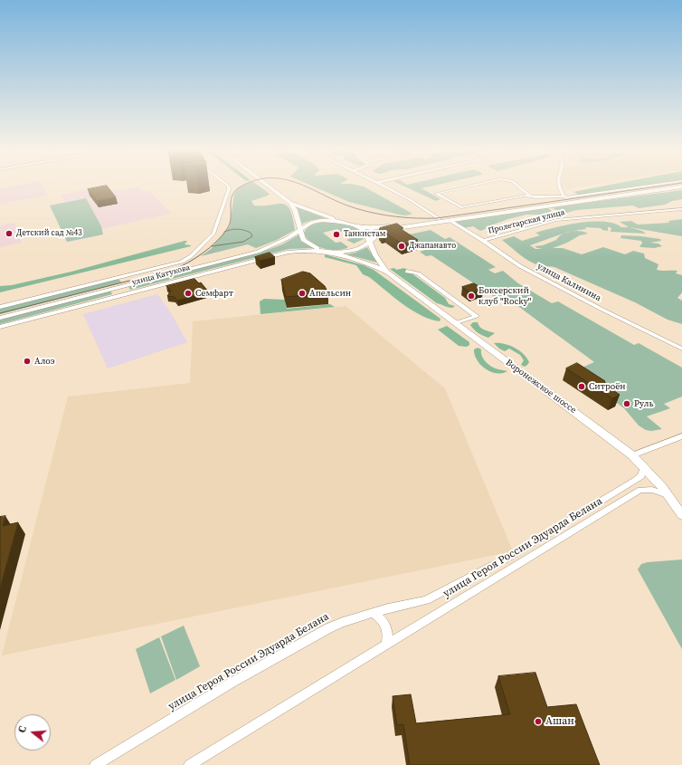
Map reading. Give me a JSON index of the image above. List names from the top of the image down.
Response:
{
  "streets": {
    "main road": ["улица Катукова", "Воронежское шоссе"],
    "street": ["Пролетарская улица", "улица Калинина", "улица Героя России Эдуарда Белана"]
  },
  "crossings": [
    ["Пролетарская улица", "улица Калинина"],
    ["Воронежское шоссе", "улица Героя России Эдуарда Белана"]
  ],
  "places": [
    "Детский сад №43",
    "Танкистам",
    "Джапанавто",
    "Семфарт",
    "Апельсин",
    "Боксерский клуб \"Rocky\"",
    "Алоэ",
    "Ситроён",
    "Руль",
    "Ашан"
  ],
  "north": "left"
}
